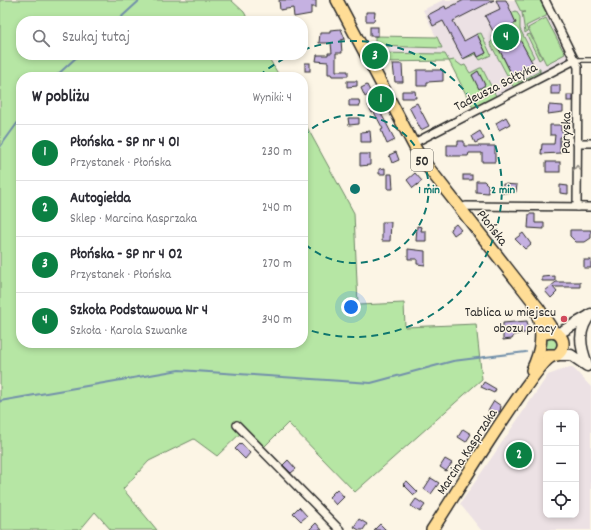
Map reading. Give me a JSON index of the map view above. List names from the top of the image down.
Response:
{
  "streets": {
    "main road": ["50", "Płońska", "Marcina Kasprzaka"],
    "street": ["Tadeusza Sołtyka", "Paryska"]
  },
  "crossings": [
    ["Tadeusza Sołtyka", "Paryska"],
    ["Tadeusza Sołtyka", "Płońska"],
    ["Płońska", "Marcina Kasprzaka"]
  ],
  "places": ["Tablica w miejscu obozu pracy"],
  "page": {
    "search": "Szukaj tutaj",
    "pins": [
      "4",
      "3",
      "1",
      "2"
    ],
    "heading": ["W pobliżu", "Wyniki: 4"],
    "list": [
      {
        "mark": "1",
        "name": "Płońska - SP nr 4 01",
        "note": "Przystanek · Płońska",
        "value": "230 m"
      },
      {
        "mark": "2",
        "name": "Autogiełda",
        "note": "Sklep · Marcina Kasprzaka",
        "value": "240 m"
      },
      {
        "mark": "3",
        "name": "Płońska - SP nr 4 02",
        "note": "Przystanek · Płońska",
        "value": "270 m"
      },
      {
        "mark": "4",
        "name": "Szkoła Podstawowa Nr 4",
        "note": "Szkoła · Karola Szwanke",
        "value": "340 m"
      }
    ],
    "map_buttons": ["+", "−"]
  },
  "rings": ["1 min", "2 min"]
}
